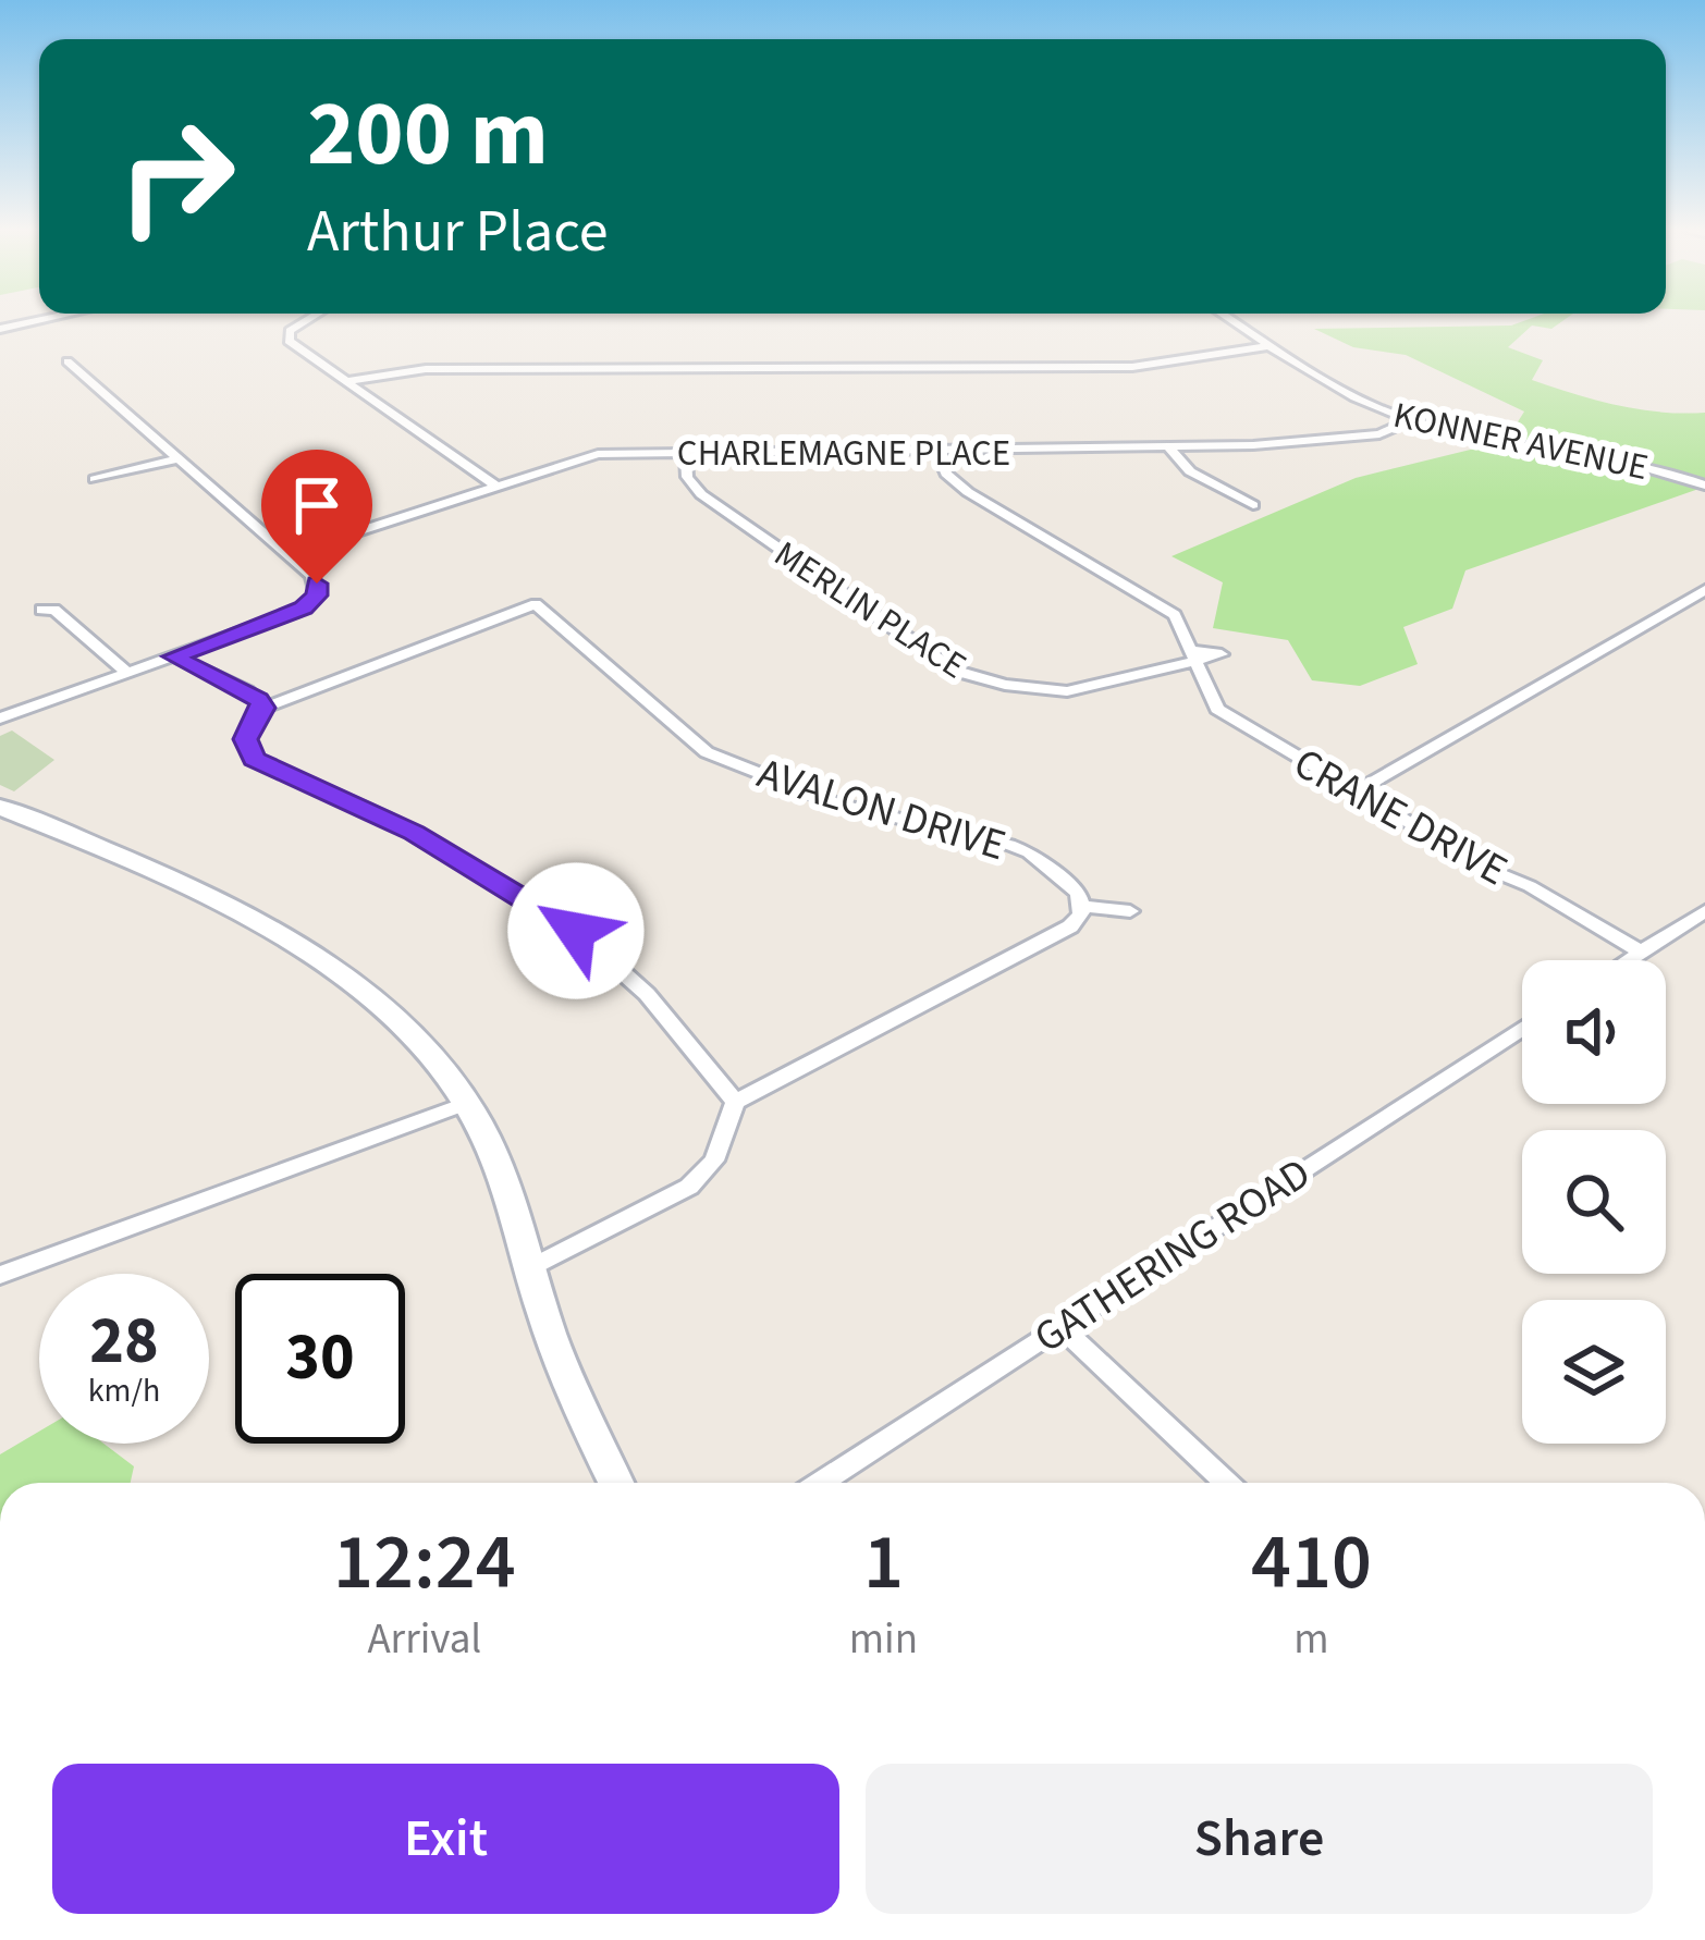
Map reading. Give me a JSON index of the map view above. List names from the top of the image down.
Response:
{
  "streets": {
    "street": [
      "KONNER AVENUE",
      "CHARLEMAGNE PLACE",
      "MERLIN PLACE",
      "AVALON DRIVE",
      "CRANE DRIVE",
      "GATHERING ROAD"
    ]
  },
  "crossings": [
    ["KONNER AVENUE", "CHARLEMAGNE PLACE"],
    ["CHARLEMAGNE PLACE", "MERLIN PLACE"],
    ["CHARLEMAGNE PLACE", "CRANE DRIVE"],
    ["MERLIN PLACE", "CRANE DRIVE"]
  ],
  "page": {
    "turn": ["200 m", "Arthur Place"],
    "speed": "28 km/h",
    "limit": "30",
    "eta": [
      "12:24",
      "Arrival",
      "1",
      "min",
      "410",
      "m"
    ],
    "buttons": ["Exit", "Share"]
  }
}
